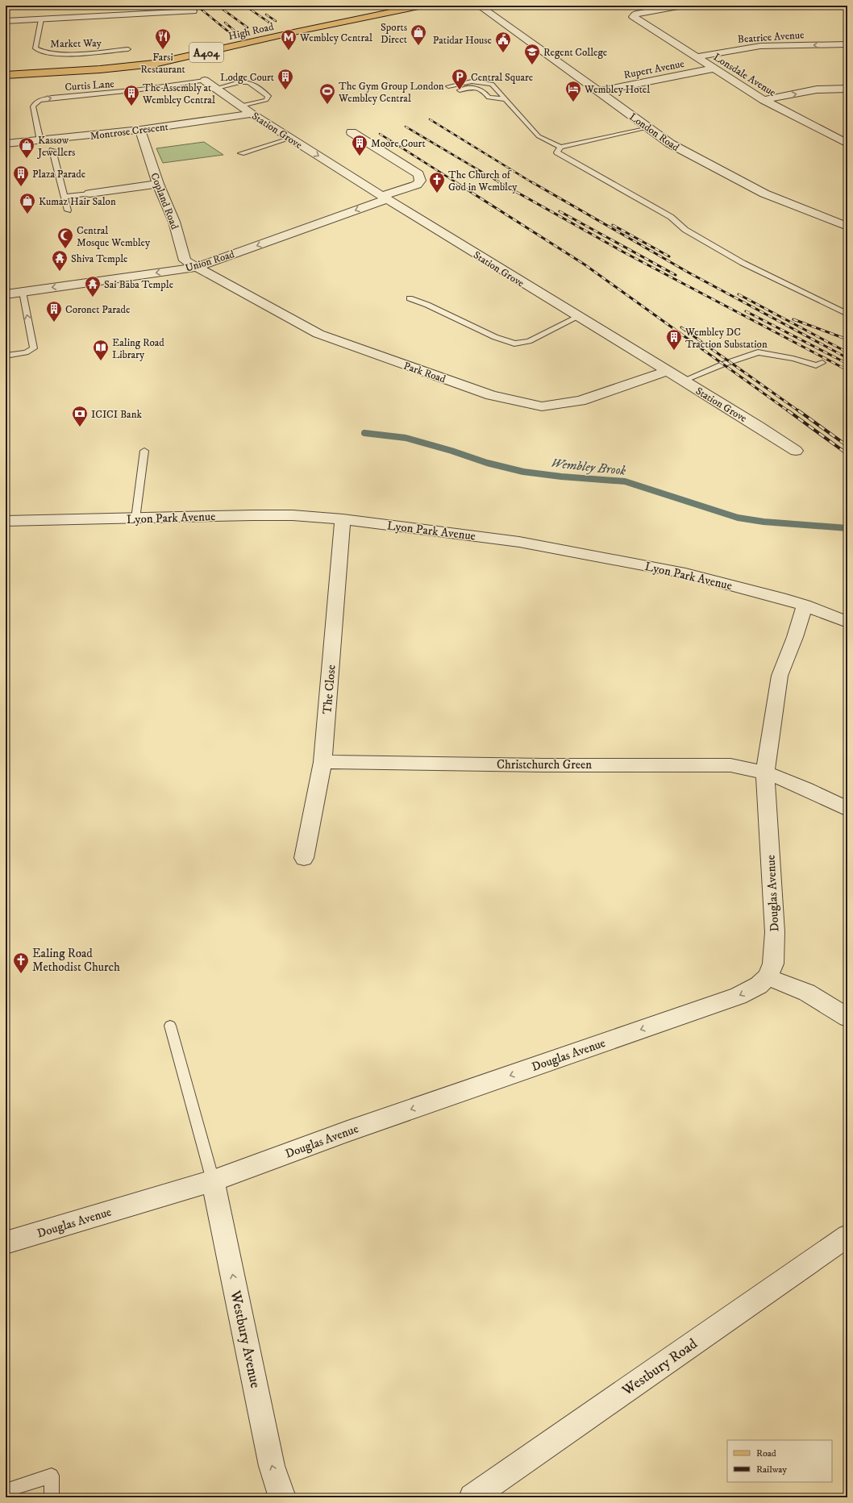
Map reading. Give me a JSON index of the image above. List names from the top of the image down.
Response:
{
  "streets": {
    "main road": ["High Road", "A404"],
    "street": [
      "Beatrice Avenue",
      "Rupert Avenue",
      "Lonsdale Avenue",
      "Station Grove",
      "Montrose Crescent",
      "London Road",
      "Copland Road",
      "Union Road",
      "Park Road",
      "Lyon Park Avenue",
      "The Close",
      "Christchurch Green",
      "Douglas Avenue",
      "Westbury Avenue",
      "Westbury Road"
    ],
    "lane": ["Market Way", "Curtis Lane"]
  },
  "crossings": [
    ["Beatrice Avenue", "Lonsdale Avenue"],
    ["Rupert Avenue", "Lonsdale Avenue"],
    ["Rupert Avenue", "London Road"],
    ["Curtis Lane", "Station Grove"],
    ["Curtis Lane", "Montrose Crescent"],
    ["Station Grove", "Montrose Crescent"],
    ["Station Grove", "Union Road"],
    ["Station Grove", "Park Road"],
    ["Montrose Crescent", "Copland Road"],
    ["Copland Road", "Union Road"],
    ["Copland Road", "Park Road"],
    ["Union Road", "Park Road"],
    ["Lyon Park Avenue", "The Close"],
    ["Lyon Park Avenue", "Douglas Avenue"],
    ["The Close", "Christchurch Green"],
    ["Christchurch Green", "Douglas Avenue"],
    ["Douglas Avenue", "Westbury Avenue"]
  ],
  "one_way": [
    "Curtis Lane",
    "Union Road",
    "Douglas Avenue",
    "Westbury Avenue"
  ],
  "water": ["Wembley Brook"],
  "places": {
    "shop": ["Sports Direct", "Kassow Jewellers", "Kumaz Hair Salon"],
    "restaurant": ["Farsi Restaurant"],
    "metro station": ["Wembley Central"],
    "public building": ["Patidar House"],
    "school or university": ["Regent College"],
    "building": [
      "Lodge Court",
      "The Assembly at Wembley Central",
      "Moore Court",
      "Plaza Parade",
      "Coronet Parade",
      "Wembley DC Traction Substation"
    ],
    "parking": ["Central Square"],
    "hotel": ["Wembley Hotel"],
    "sports": ["The Gym Group London Wembley Central"],
    "church": ["The Church of God in Wembley", "Ealing Road Methodist Church"],
    "mosque": ["Central Mosque Wembley"],
    "temple": ["Shiva Temple", "Sai Baba Temple"],
    "library": ["Ealing Road Library"],
    "bank": ["ICICI Bank"]
  },
  "legend": ["Road", "Railway"]
}
